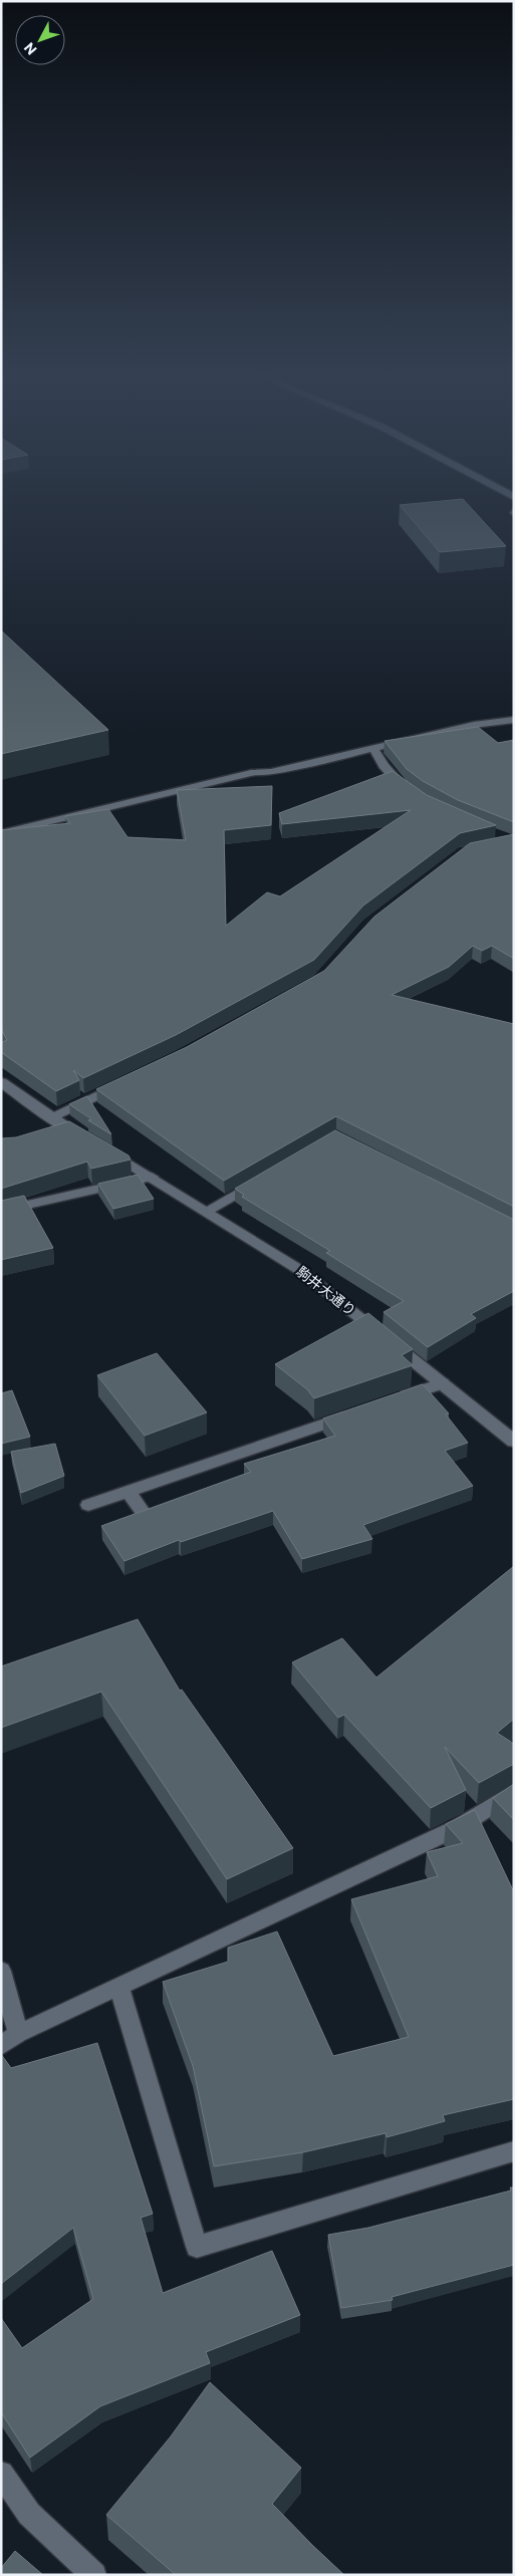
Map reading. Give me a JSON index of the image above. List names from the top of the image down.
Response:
{
  "streets": {
    "street": ["駒井大通り"]
  },
  "north": "bottom left"
}
